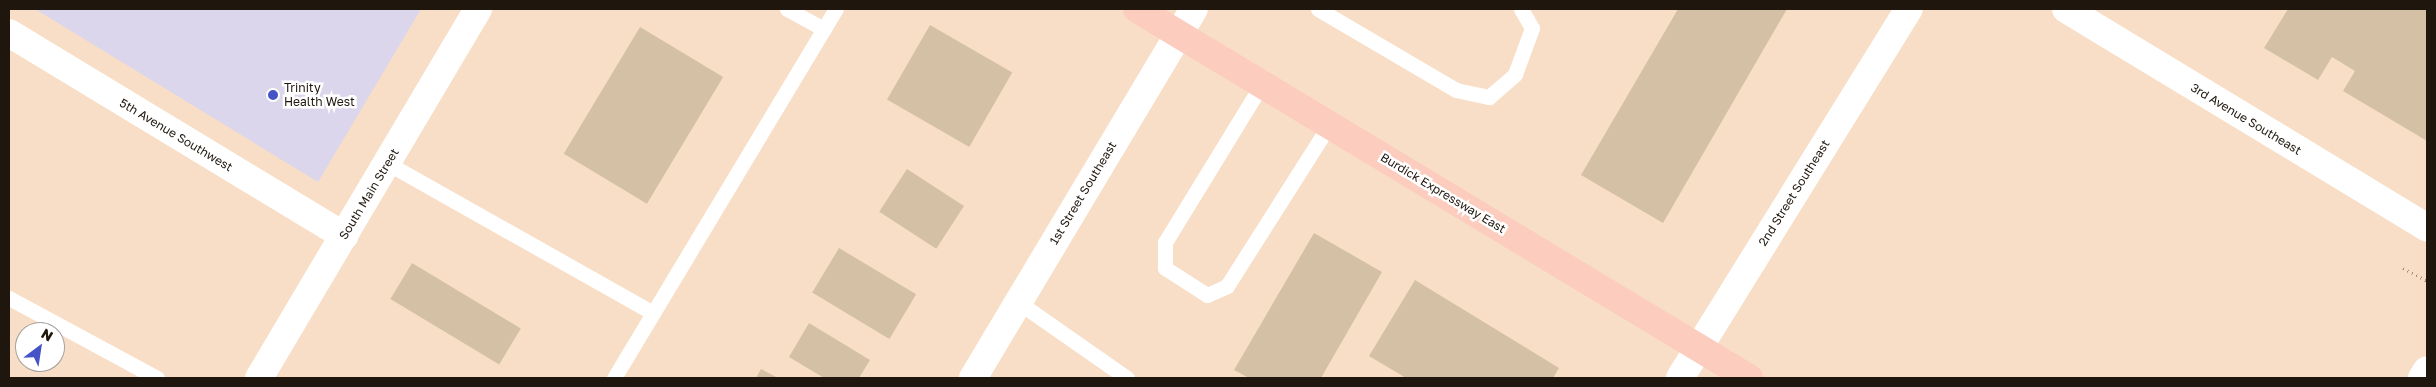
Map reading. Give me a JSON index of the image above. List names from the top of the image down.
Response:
{
  "streets": {
    "main road": ["Burdick Expressway East"],
    "street": [
      "3rd Avenue Southeast",
      "5th Avenue Southwest",
      "1st Street Southeast",
      "2nd Street Southeast",
      "South Main Street"
    ]
  },
  "crossings": [
    ["5th Avenue Southwest", "South Main Street"],
    ["1st Street Southeast", "Burdick Expressway East"],
    ["Burdick Expressway East", "2nd Street Southeast"]
  ],
  "places": ["Trinity Health West"],
  "north": "top right"
}
